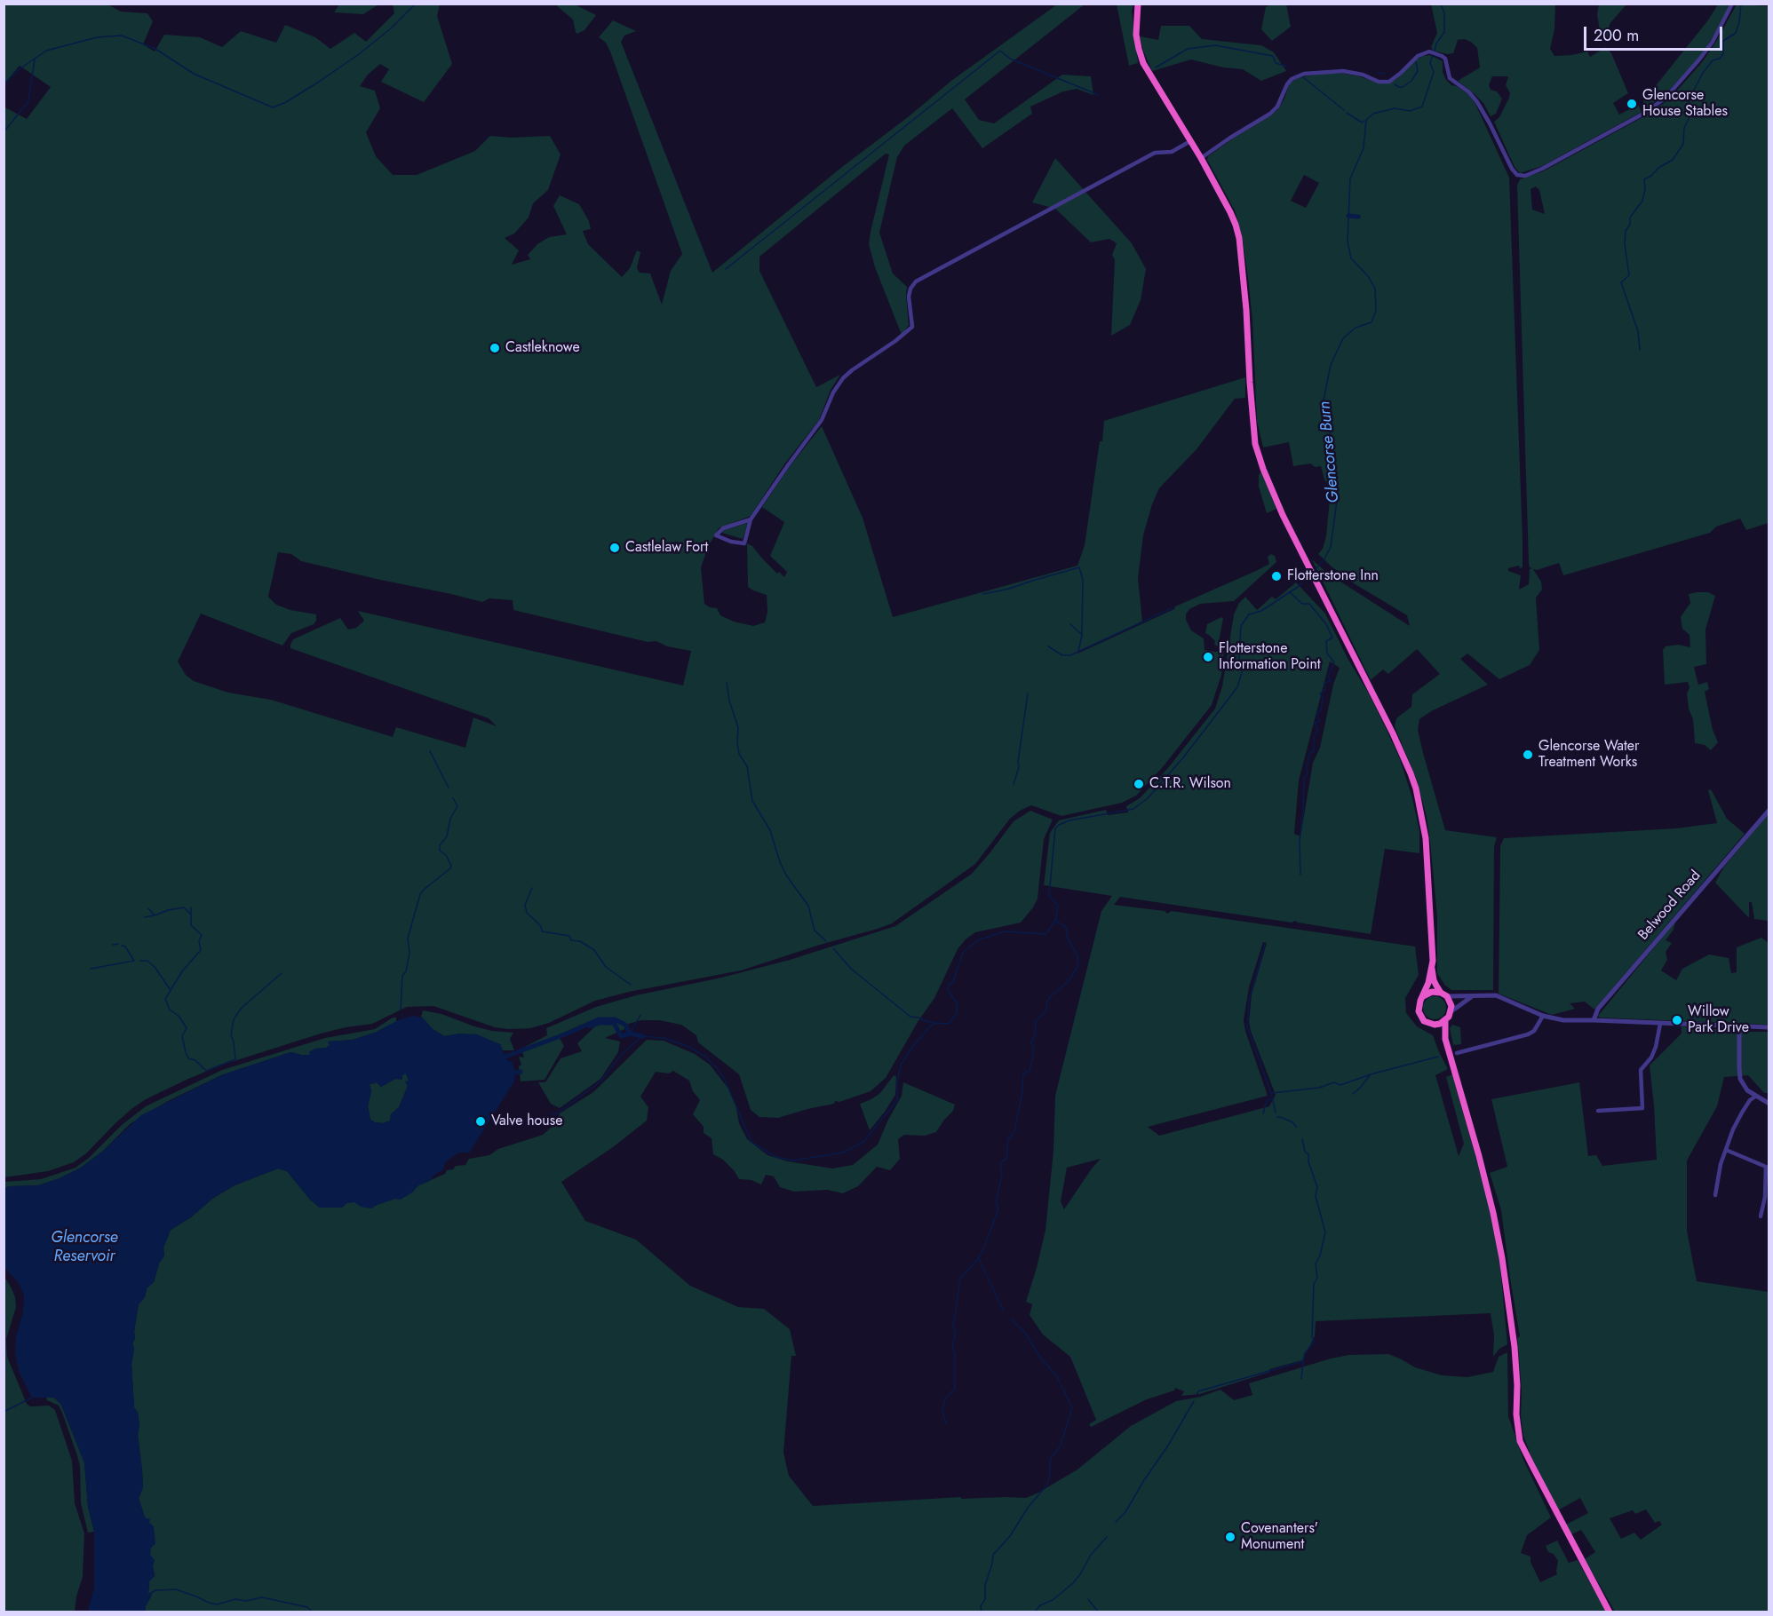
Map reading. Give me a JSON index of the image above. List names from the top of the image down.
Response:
{
  "streets": {
    "street": ["Belwood Road"]
  },
  "water": ["Glencorse Burn", "Glencorse Reservoir"],
  "places": [
    "Glencorse House Stables",
    "Castleknowe",
    "Castlelaw Fort",
    "Flotterstone Inn",
    "Flotterstone Information Point",
    "Glencorse Water Treatment Works",
    "C.T.R. Wilson",
    "Willow Park Drive",
    "Valve house",
    "Covenanters' Monument"
  ],
  "scale_bar": "200 m"
}
